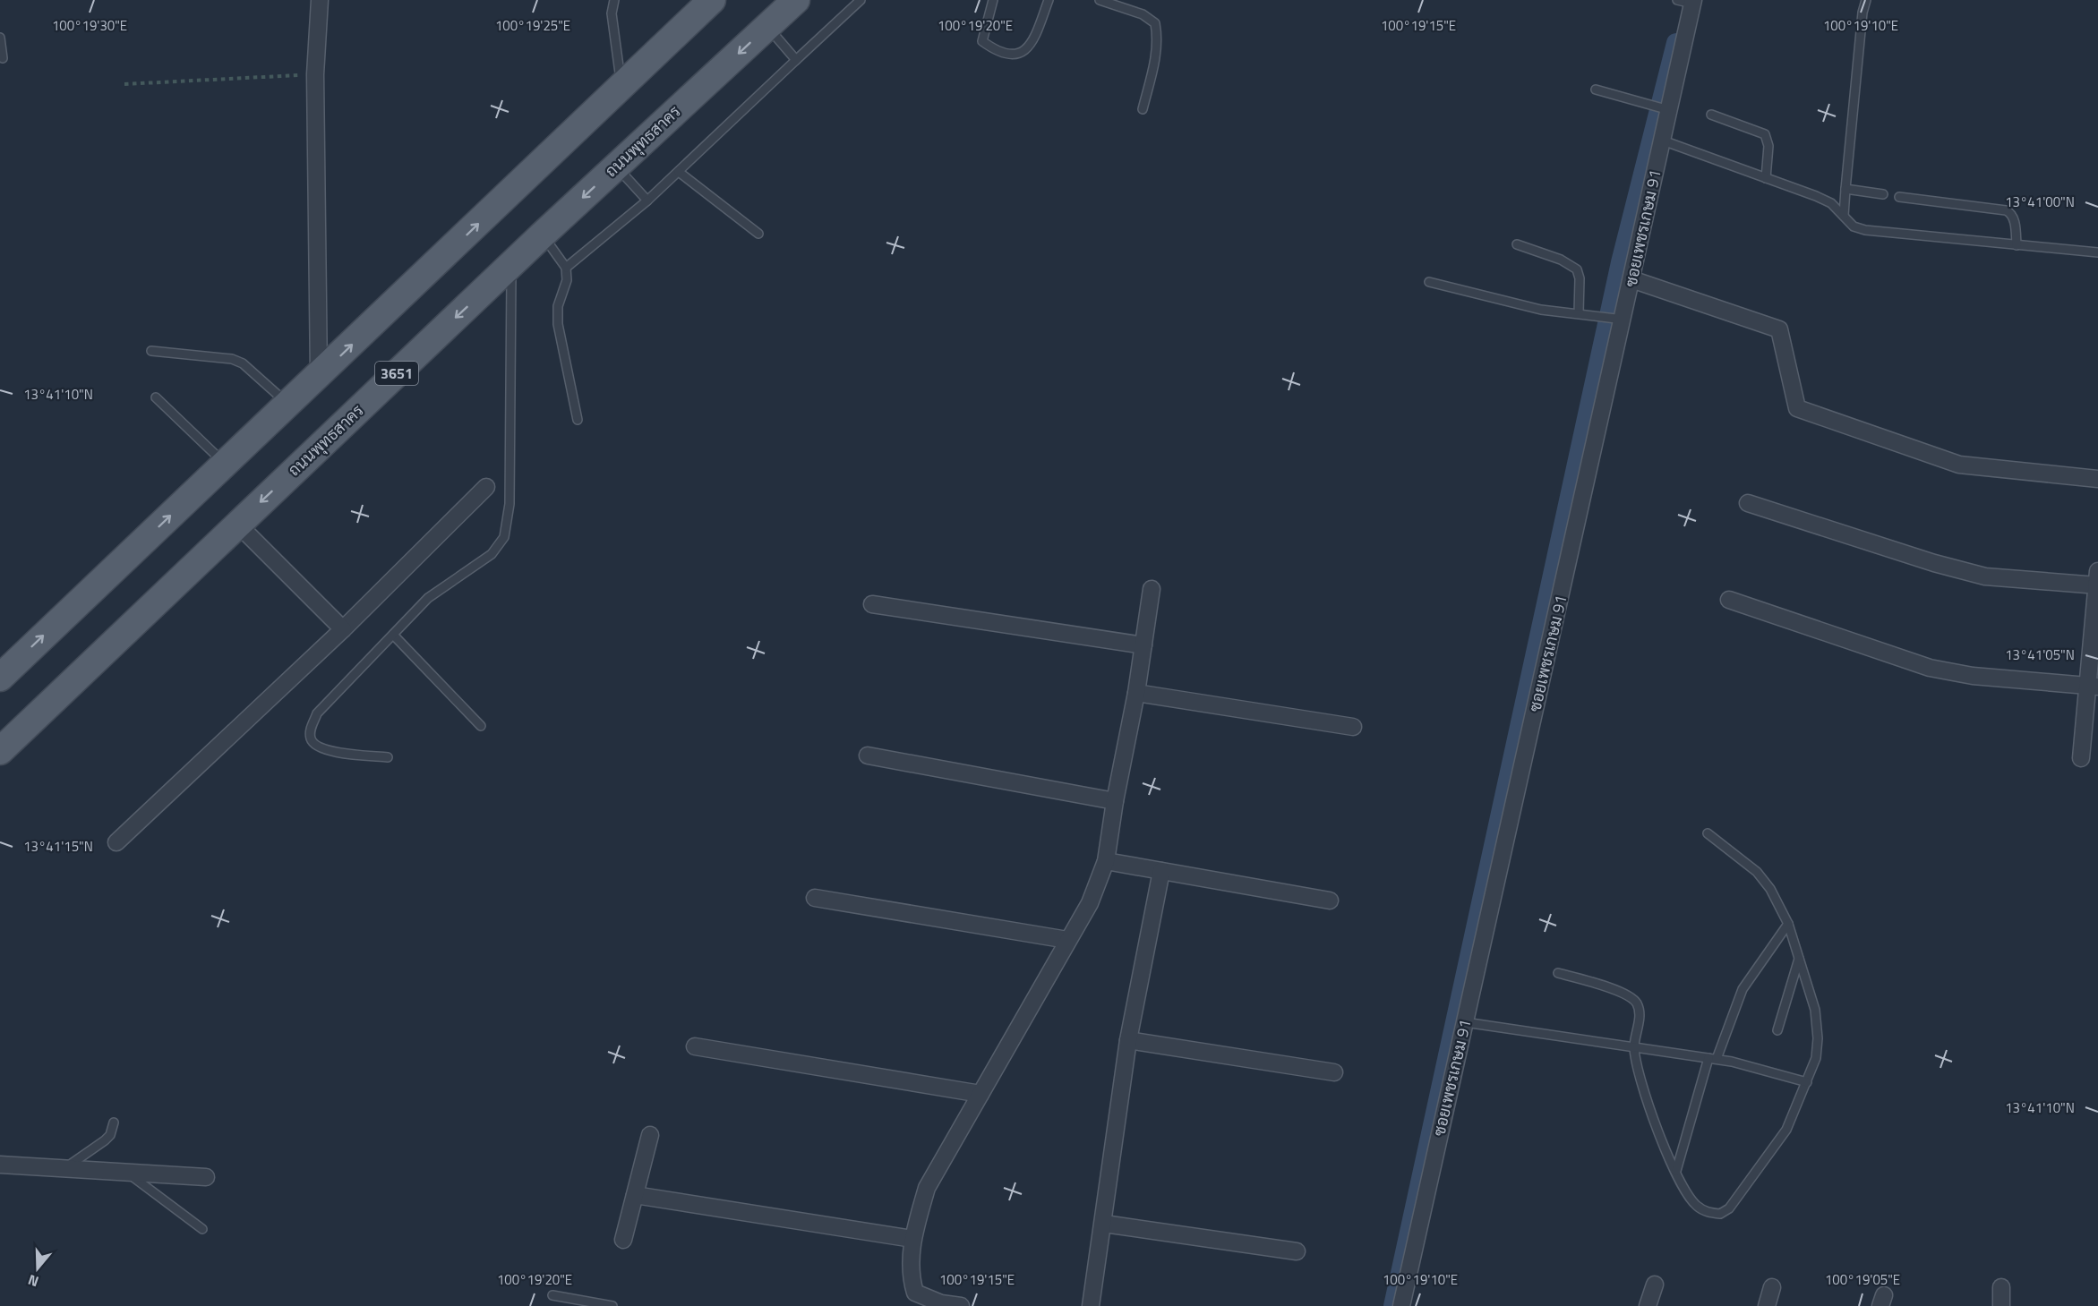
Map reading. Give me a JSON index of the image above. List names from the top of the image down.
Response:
{
  "streets": {
    "main road": ["ถนนพุทธสาคร", "3651"],
    "street": ["ซอยเพชรเกษม 91"]
  },
  "north": "bottom",
  "coordinates": [
    "100°19'30\"E",
    "100°19'25\"E",
    "100°19'20\"E",
    "100°19'15\"E",
    "100°19'10\"E",
    "13°41'00\"N",
    "13°41'10\"N",
    "13°41'05\"N",
    "13°41'15\"N",
    "100°19'05\"E"
  ]
}
